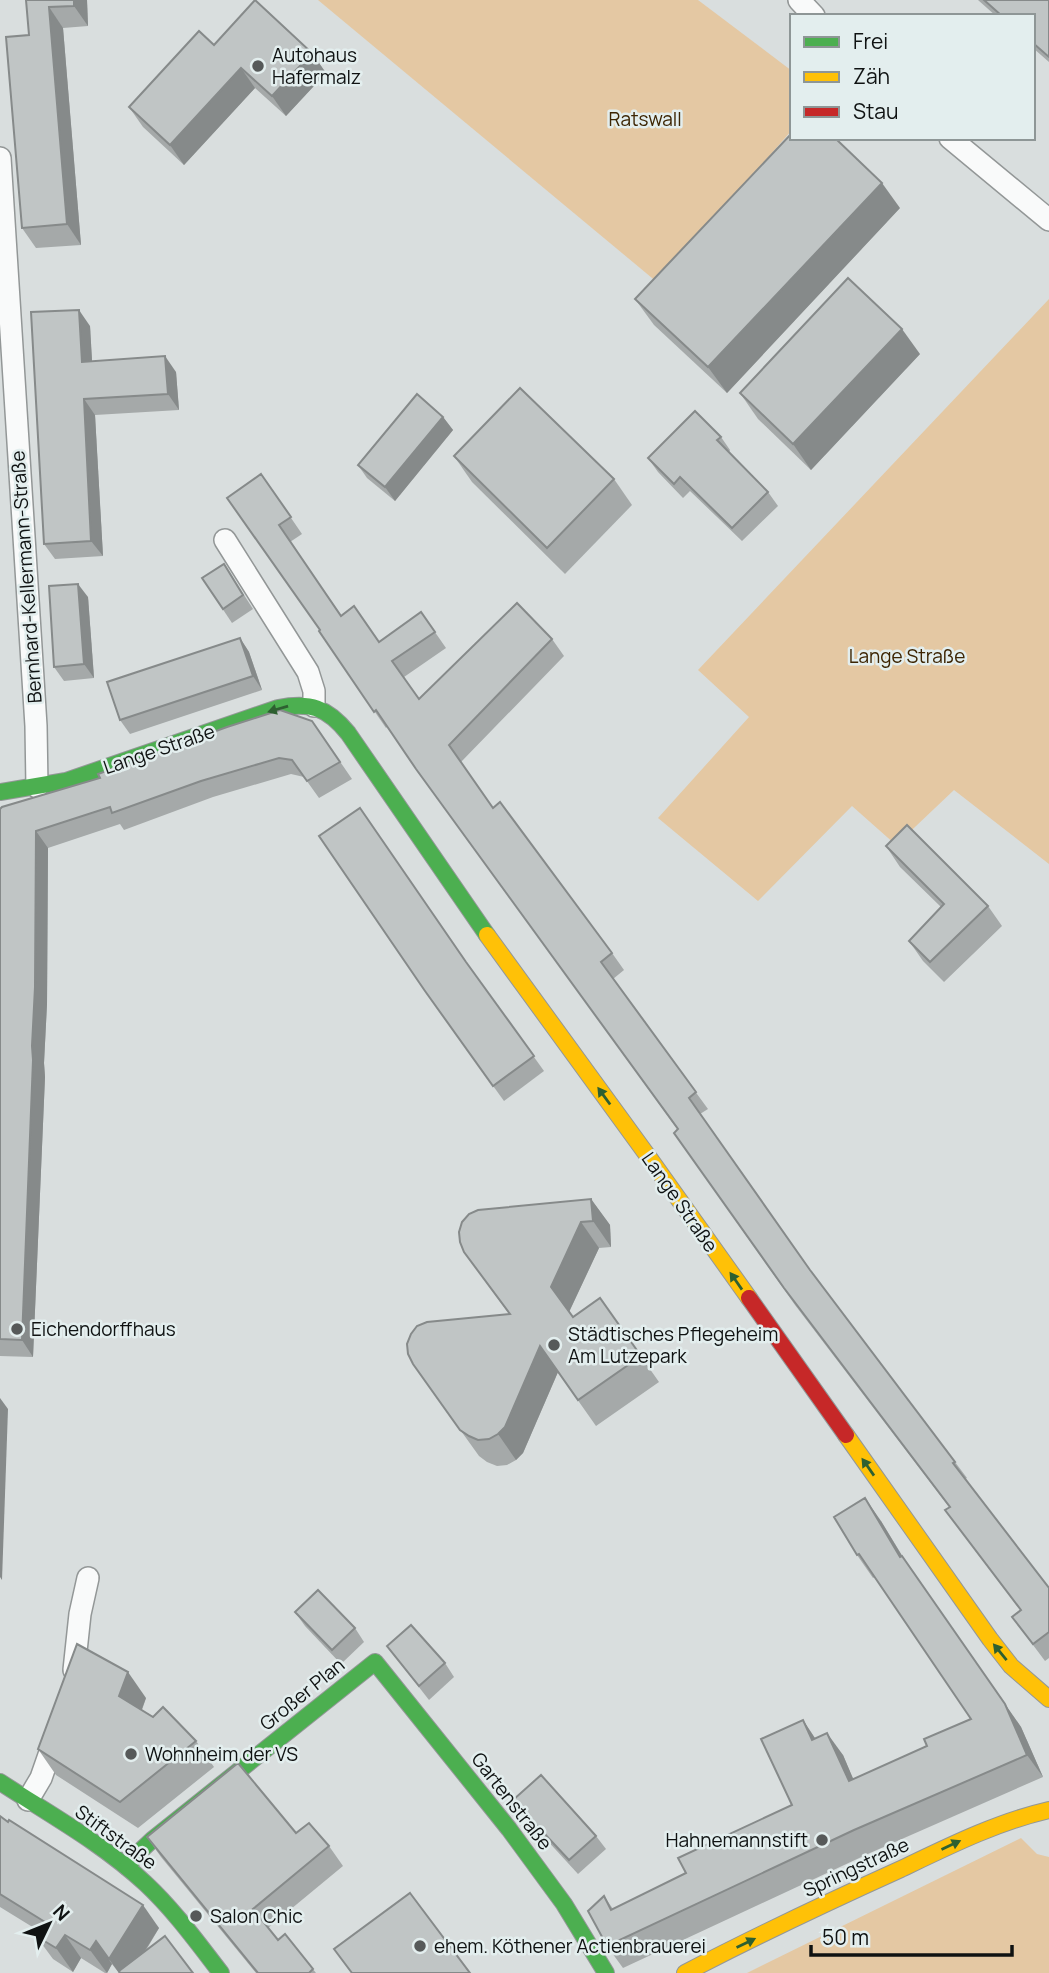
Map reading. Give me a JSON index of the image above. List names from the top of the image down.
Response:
{
  "streets": {
    "main road": [
      "Lange Straße",
      "Großer Plan",
      "Gartenstraße",
      "Stiftstraße",
      "Springstraße"
    ],
    "street": ["Bernhard-Kellermann-Straße"]
  },
  "crossings": [
    ["Bernhard-Kellermann-Straße", "Lange Straße"],
    ["Großer Plan", "Gartenstraße"],
    ["Großer Plan", "Stiftstraße"]
  ],
  "one_way": ["Lange Straße", "Springstraße"],
  "parks": ["Ratswall", "Lange Straße"],
  "places": [
    "Autohaus Hafermalz",
    "Eichendorffhaus",
    "Städtisches Pflegeheim Am Lutzepark",
    "Wohnheim der VS",
    "Hahnemannstift",
    "Salon Chic",
    "ehem. Köthener Actienbrauerei"
  ],
  "legend": ["Frei", "Zäh", "Stau"],
  "scale_bar": "50 m",
  "north": "top right"
}
